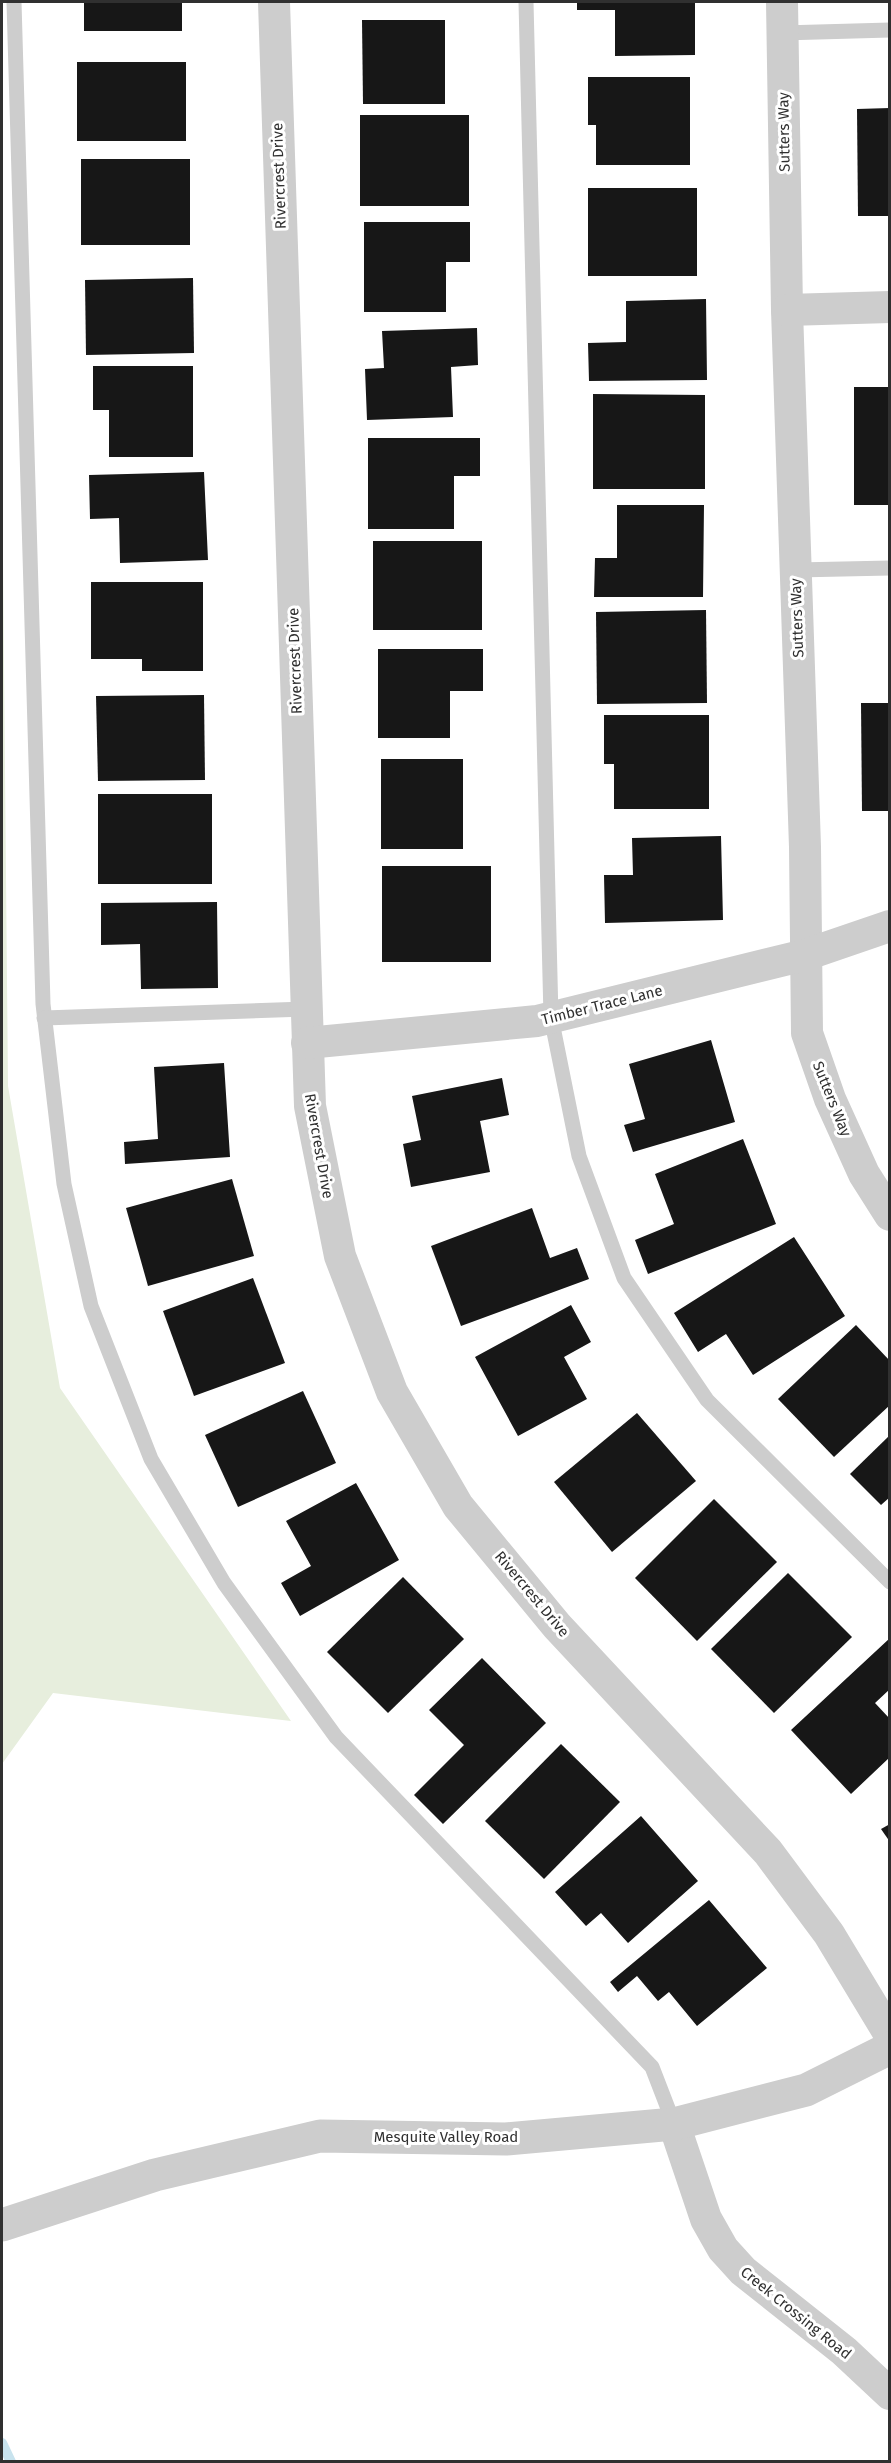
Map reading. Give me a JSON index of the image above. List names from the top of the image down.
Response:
{
  "streets": {
    "street": [
      "Sutters Way",
      "Rivercrest Drive",
      "Timber Trace Lane",
      "Mesquite Valley Road",
      "Creek Crossing Road"
    ]
  },
  "crossings": [
    ["Sutters Way", "Timber Trace Lane"],
    ["Rivercrest Drive", "Timber Trace Lane"],
    ["Mesquite Valley Road", "Creek Crossing Road"]
  ]
}
